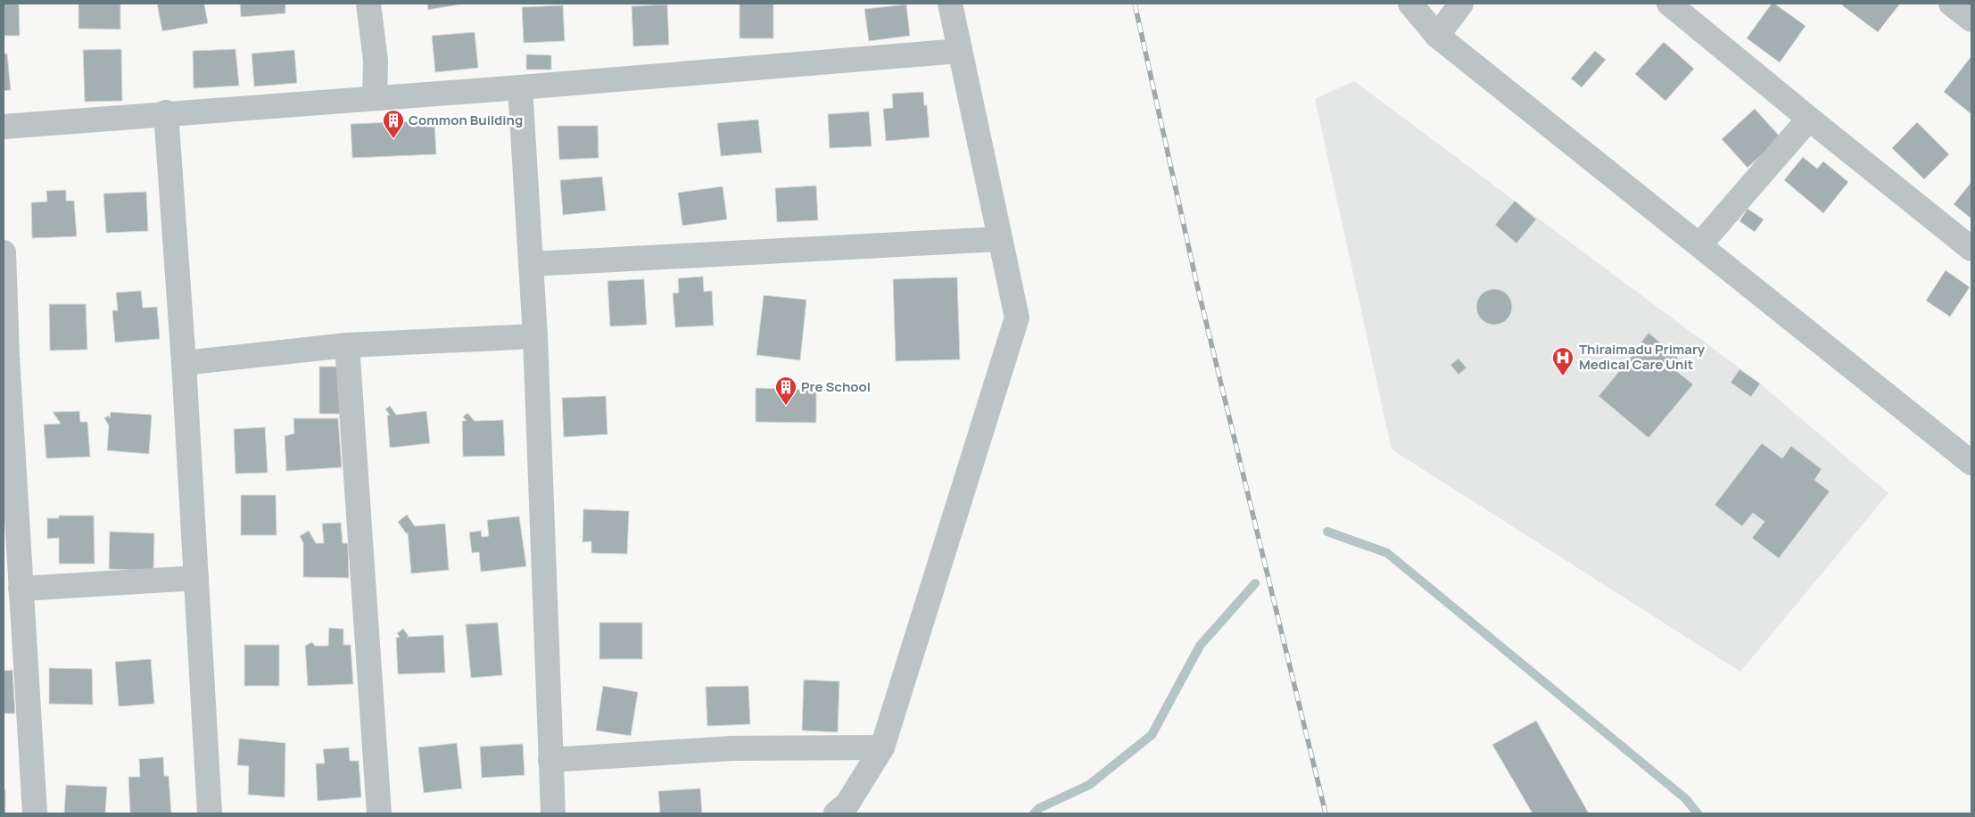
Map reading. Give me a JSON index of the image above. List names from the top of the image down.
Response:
{
  "places": {
    "building": ["Common Building", "Pre School"],
    "hospital": ["Thiraimadu Primary Medical Care Unit"]
  }
}
